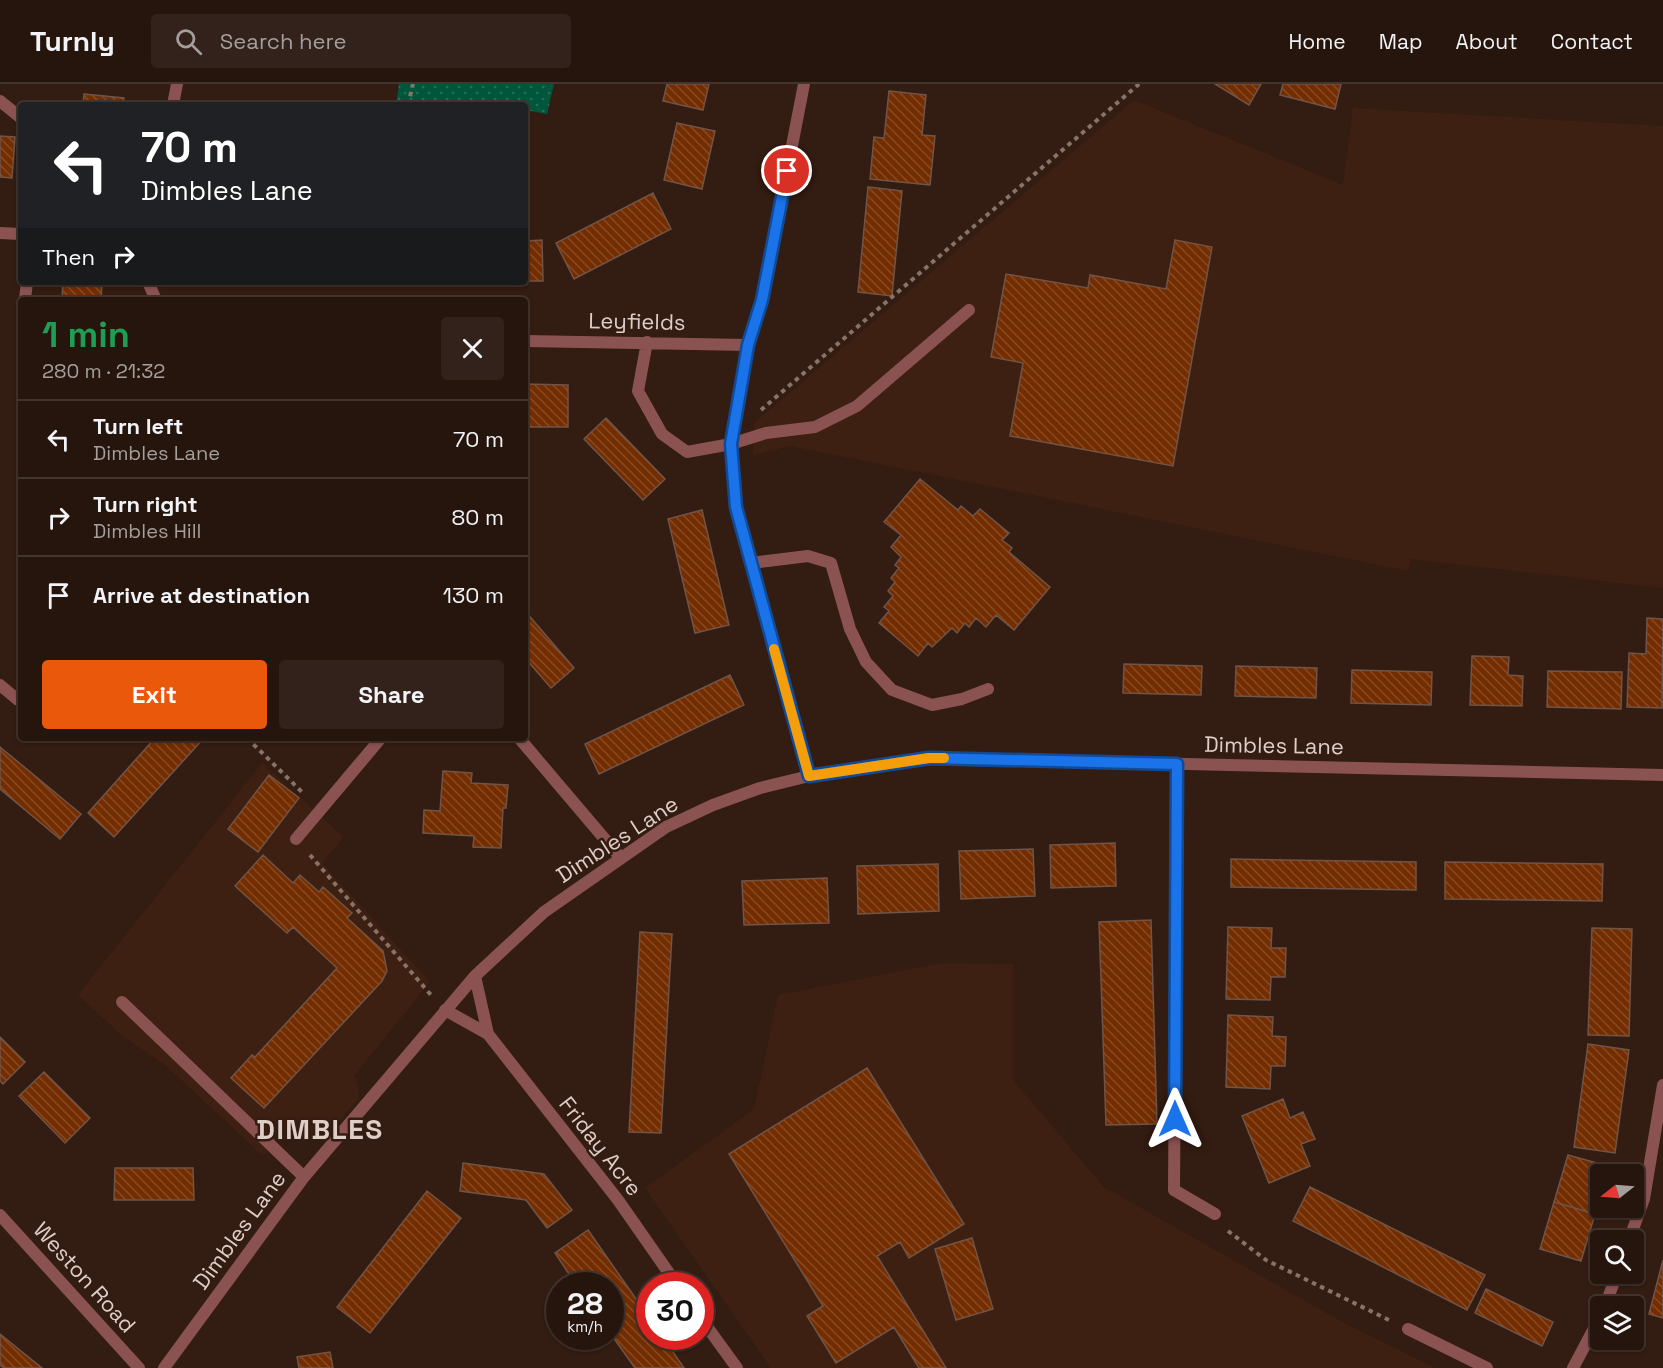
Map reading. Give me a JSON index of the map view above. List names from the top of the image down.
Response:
{
  "streets": {
    "street": [
      "Leyfields",
      "Dimbles Lane",
      "Friday Acre",
      "Weston Road"
    ]
  },
  "crossings": [
    ["Dimbles Lane", "Friday Acre"]
  ],
  "districts": ["DIMBLES"],
  "north": "left",
  "page": {
    "header": "Turnly",
    "search": "Search here",
    "nav": [
      "Home",
      "Map",
      "About",
      "Contact"
    ],
    "turn": ["70 m", "Dimbles Lane"],
    "then": "Then",
    "heading": ["1 min", "280 m · 21:32"],
    "list": [
      {
        "name": "Turn left",
        "note": "Dimbles Lane",
        "value": "70 m"
      },
      {
        "name": "Turn right",
        "note": "Dimbles Hill",
        "value": "80 m"
      },
      {
        "name": "Arrive at destination",
        "value": "130 m"
      }
    ],
    "buttons": ["Exit", "Share"],
    "speed": "28 km/h",
    "limit": "30"
  }
}
